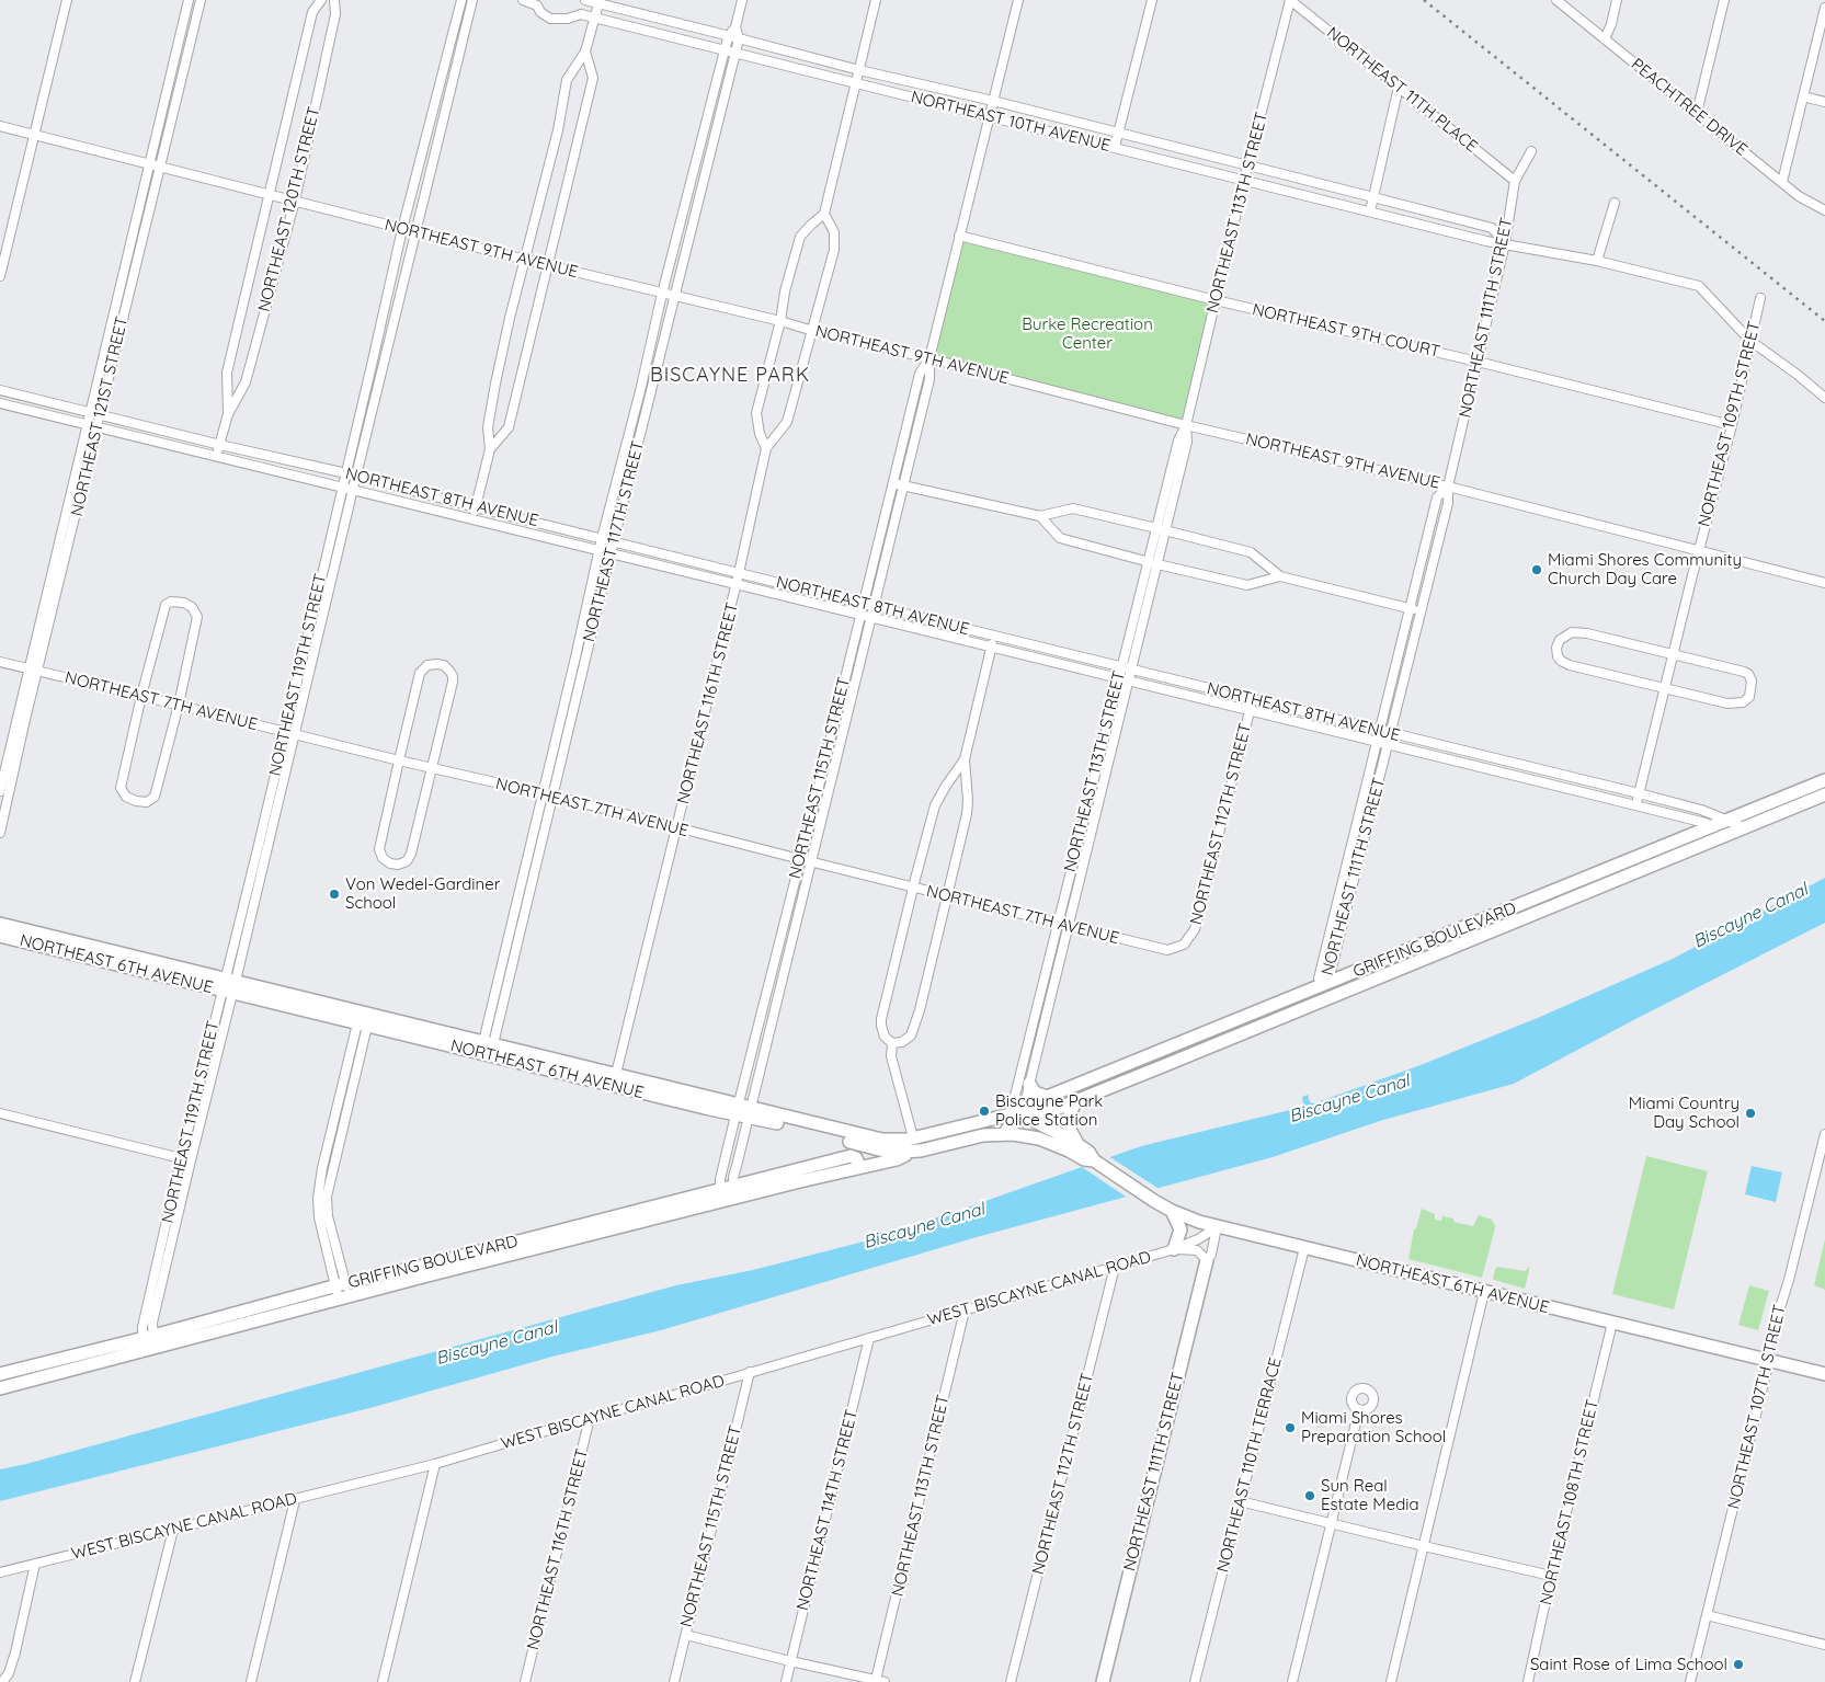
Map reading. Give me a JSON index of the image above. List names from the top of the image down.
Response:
{
  "streets": {
    "street": [
      "NORTHEAST 11TH PLACE",
      "PEACHTREE DRIVE",
      "NORTHEAST 10TH AVENUE",
      "NORTHEAST 120TH STREET",
      "NORTHEAST 113TH STREET",
      "NORTHEAST 9TH AVENUE",
      "NORTHEAST 111TH STREET",
      "NORTHEAST 9TH COURT",
      "NORTHEAST 121ST STREET",
      "NORTHEAST 109TH STREET",
      "NORTHEAST 8TH AVENUE",
      "NORTHEAST 117TH STREET",
      "NORTHEAST 119TH STREET",
      "NORTHEAST 7TH AVENUE",
      "NORTHEAST 116TH STREET",
      "NORTHEAST 115TH STREET",
      "NORTHEAST 112TH STREET",
      "GRIFFING BOULEVARD",
      "NORTHEAST 6TH AVENUE",
      "WEST BISCAYNE CANAL ROAD",
      "NORTHEAST 107TH STREET",
      "NORTHEAST 110TH TERRACE",
      "NORTHEAST 108TH STREET",
      "NORTHEAST 114TH STREET"
    ]
  },
  "crossings": [
    ["NORTHEAST 11TH PLACE", "NORTHEAST 113TH STREET"],
    ["NORTHEAST 11TH PLACE", "NORTHEAST 111TH STREET"],
    ["NORTHEAST 10TH AVENUE", "NORTHEAST 113TH STREET"],
    ["NORTHEAST 10TH AVENUE", "NORTHEAST 111TH STREET"],
    ["NORTHEAST 10TH AVENUE", "NORTHEAST 109TH STREET"],
    ["NORTHEAST 10TH AVENUE", "NORTHEAST 117TH STREET"],
    ["NORTHEAST 10TH AVENUE", "NORTHEAST 115TH STREET"],
    ["NORTHEAST 120TH STREET", "NORTHEAST 9TH AVENUE"],
    ["NORTHEAST 120TH STREET", "NORTHEAST 8TH AVENUE"],
    ["NORTHEAST 113TH STREET", "NORTHEAST 9TH AVENUE"],
    ["NORTHEAST 113TH STREET", "NORTHEAST 9TH COURT"],
    ["NORTHEAST 113TH STREET", "NORTHEAST 8TH AVENUE"],
    ["NORTHEAST 113TH STREET", "NORTHEAST 7TH AVENUE"],
    ["NORTHEAST 113TH STREET", "GRIFFING BOULEVARD"],
    ["NORTHEAST 113TH STREET", "NORTHEAST 6TH AVENUE"],
    ["NORTHEAST 113TH STREET", "WEST BISCAYNE CANAL ROAD"],
    ["NORTHEAST 9TH AVENUE", "NORTHEAST 111TH STREET"],
    ["NORTHEAST 9TH AVENUE", "NORTHEAST 121ST STREET"],
    ["NORTHEAST 9TH AVENUE", "NORTHEAST 109TH STREET"],
    ["NORTHEAST 9TH AVENUE", "NORTHEAST 117TH STREET"],
    ["NORTHEAST 9TH AVENUE", "NORTHEAST 119TH STREET"],
    ["NORTHEAST 9TH AVENUE", "NORTHEAST 116TH STREET"],
    ["NORTHEAST 9TH AVENUE", "NORTHEAST 115TH STREET"],
    ["NORTHEAST 111TH STREET", "NORTHEAST 9TH COURT"],
    ["NORTHEAST 111TH STREET", "NORTHEAST 8TH AVENUE"],
    ["NORTHEAST 111TH STREET", "GRIFFING BOULEVARD"],
    ["NORTHEAST 9TH COURT", "NORTHEAST 109TH STREET"],
    ["NORTHEAST 9TH COURT", "NORTHEAST 115TH STREET"],
    ["NORTHEAST 121ST STREET", "NORTHEAST 8TH AVENUE"],
    ["NORTHEAST 121ST STREET", "NORTHEAST 7TH AVENUE"],
    ["NORTHEAST 109TH STREET", "NORTHEAST 8TH AVENUE"],
    ["NORTHEAST 8TH AVENUE", "NORTHEAST 117TH STREET"],
    ["NORTHEAST 8TH AVENUE", "NORTHEAST 119TH STREET"],
    ["NORTHEAST 8TH AVENUE", "NORTHEAST 116TH STREET"],
    ["NORTHEAST 8TH AVENUE", "NORTHEAST 115TH STREET"],
    ["NORTHEAST 8TH AVENUE", "NORTHEAST 112TH STREET"],
    ["NORTHEAST 8TH AVENUE", "GRIFFING BOULEVARD"],
    ["NORTHEAST 117TH STREET", "NORTHEAST 7TH AVENUE"],
    ["NORTHEAST 117TH STREET", "NORTHEAST 6TH AVENUE"],
    ["NORTHEAST 119TH STREET", "NORTHEAST 7TH AVENUE"],
    ["NORTHEAST 119TH STREET", "GRIFFING BOULEVARD"],
    ["NORTHEAST 119TH STREET", "NORTHEAST 6TH AVENUE"],
    ["NORTHEAST 7TH AVENUE", "NORTHEAST 116TH STREET"],
    ["NORTHEAST 7TH AVENUE", "NORTHEAST 115TH STREET"],
    ["NORTHEAST 7TH AVENUE", "NORTHEAST 112TH STREET"],
    ["NORTHEAST 116TH STREET", "NORTHEAST 6TH AVENUE"],
    ["NORTHEAST 116TH STREET", "WEST BISCAYNE CANAL ROAD"],
    ["NORTHEAST 115TH STREET", "GRIFFING BOULEVARD"],
    ["NORTHEAST 115TH STREET", "NORTHEAST 6TH AVENUE"],
    ["NORTHEAST 115TH STREET", "WEST BISCAYNE CANAL ROAD"],
    ["NORTHEAST 112TH STREET", "WEST BISCAYNE CANAL ROAD"],
    ["GRIFFING BOULEVARD", "NORTHEAST 6TH AVENUE"],
    ["NORTHEAST 6TH AVENUE", "WEST BISCAYNE CANAL ROAD"],
    ["NORTHEAST 6TH AVENUE", "NORTHEAST 107TH STREET"],
    ["NORTHEAST 6TH AVENUE", "NORTHEAST 110TH TERRACE"],
    ["NORTHEAST 6TH AVENUE", "NORTHEAST 108TH STREET"],
    ["WEST BISCAYNE CANAL ROAD", "NORTHEAST 114TH STREET"]
  ],
  "districts": ["BISCAYNE PARK"],
  "water": ["Biscayne Canal"],
  "parks": ["Burke Recreation Center"],
  "places": [
    "Miami Shores Community Church Day Care",
    "Von Wedel-Gardiner School",
    "Biscayne Park Police Station",
    "Miami Country Day School",
    "Miami Shores Preparation School",
    "Sun Real Estate Media",
    "Saint Rose of Lima School"
  ]
}
